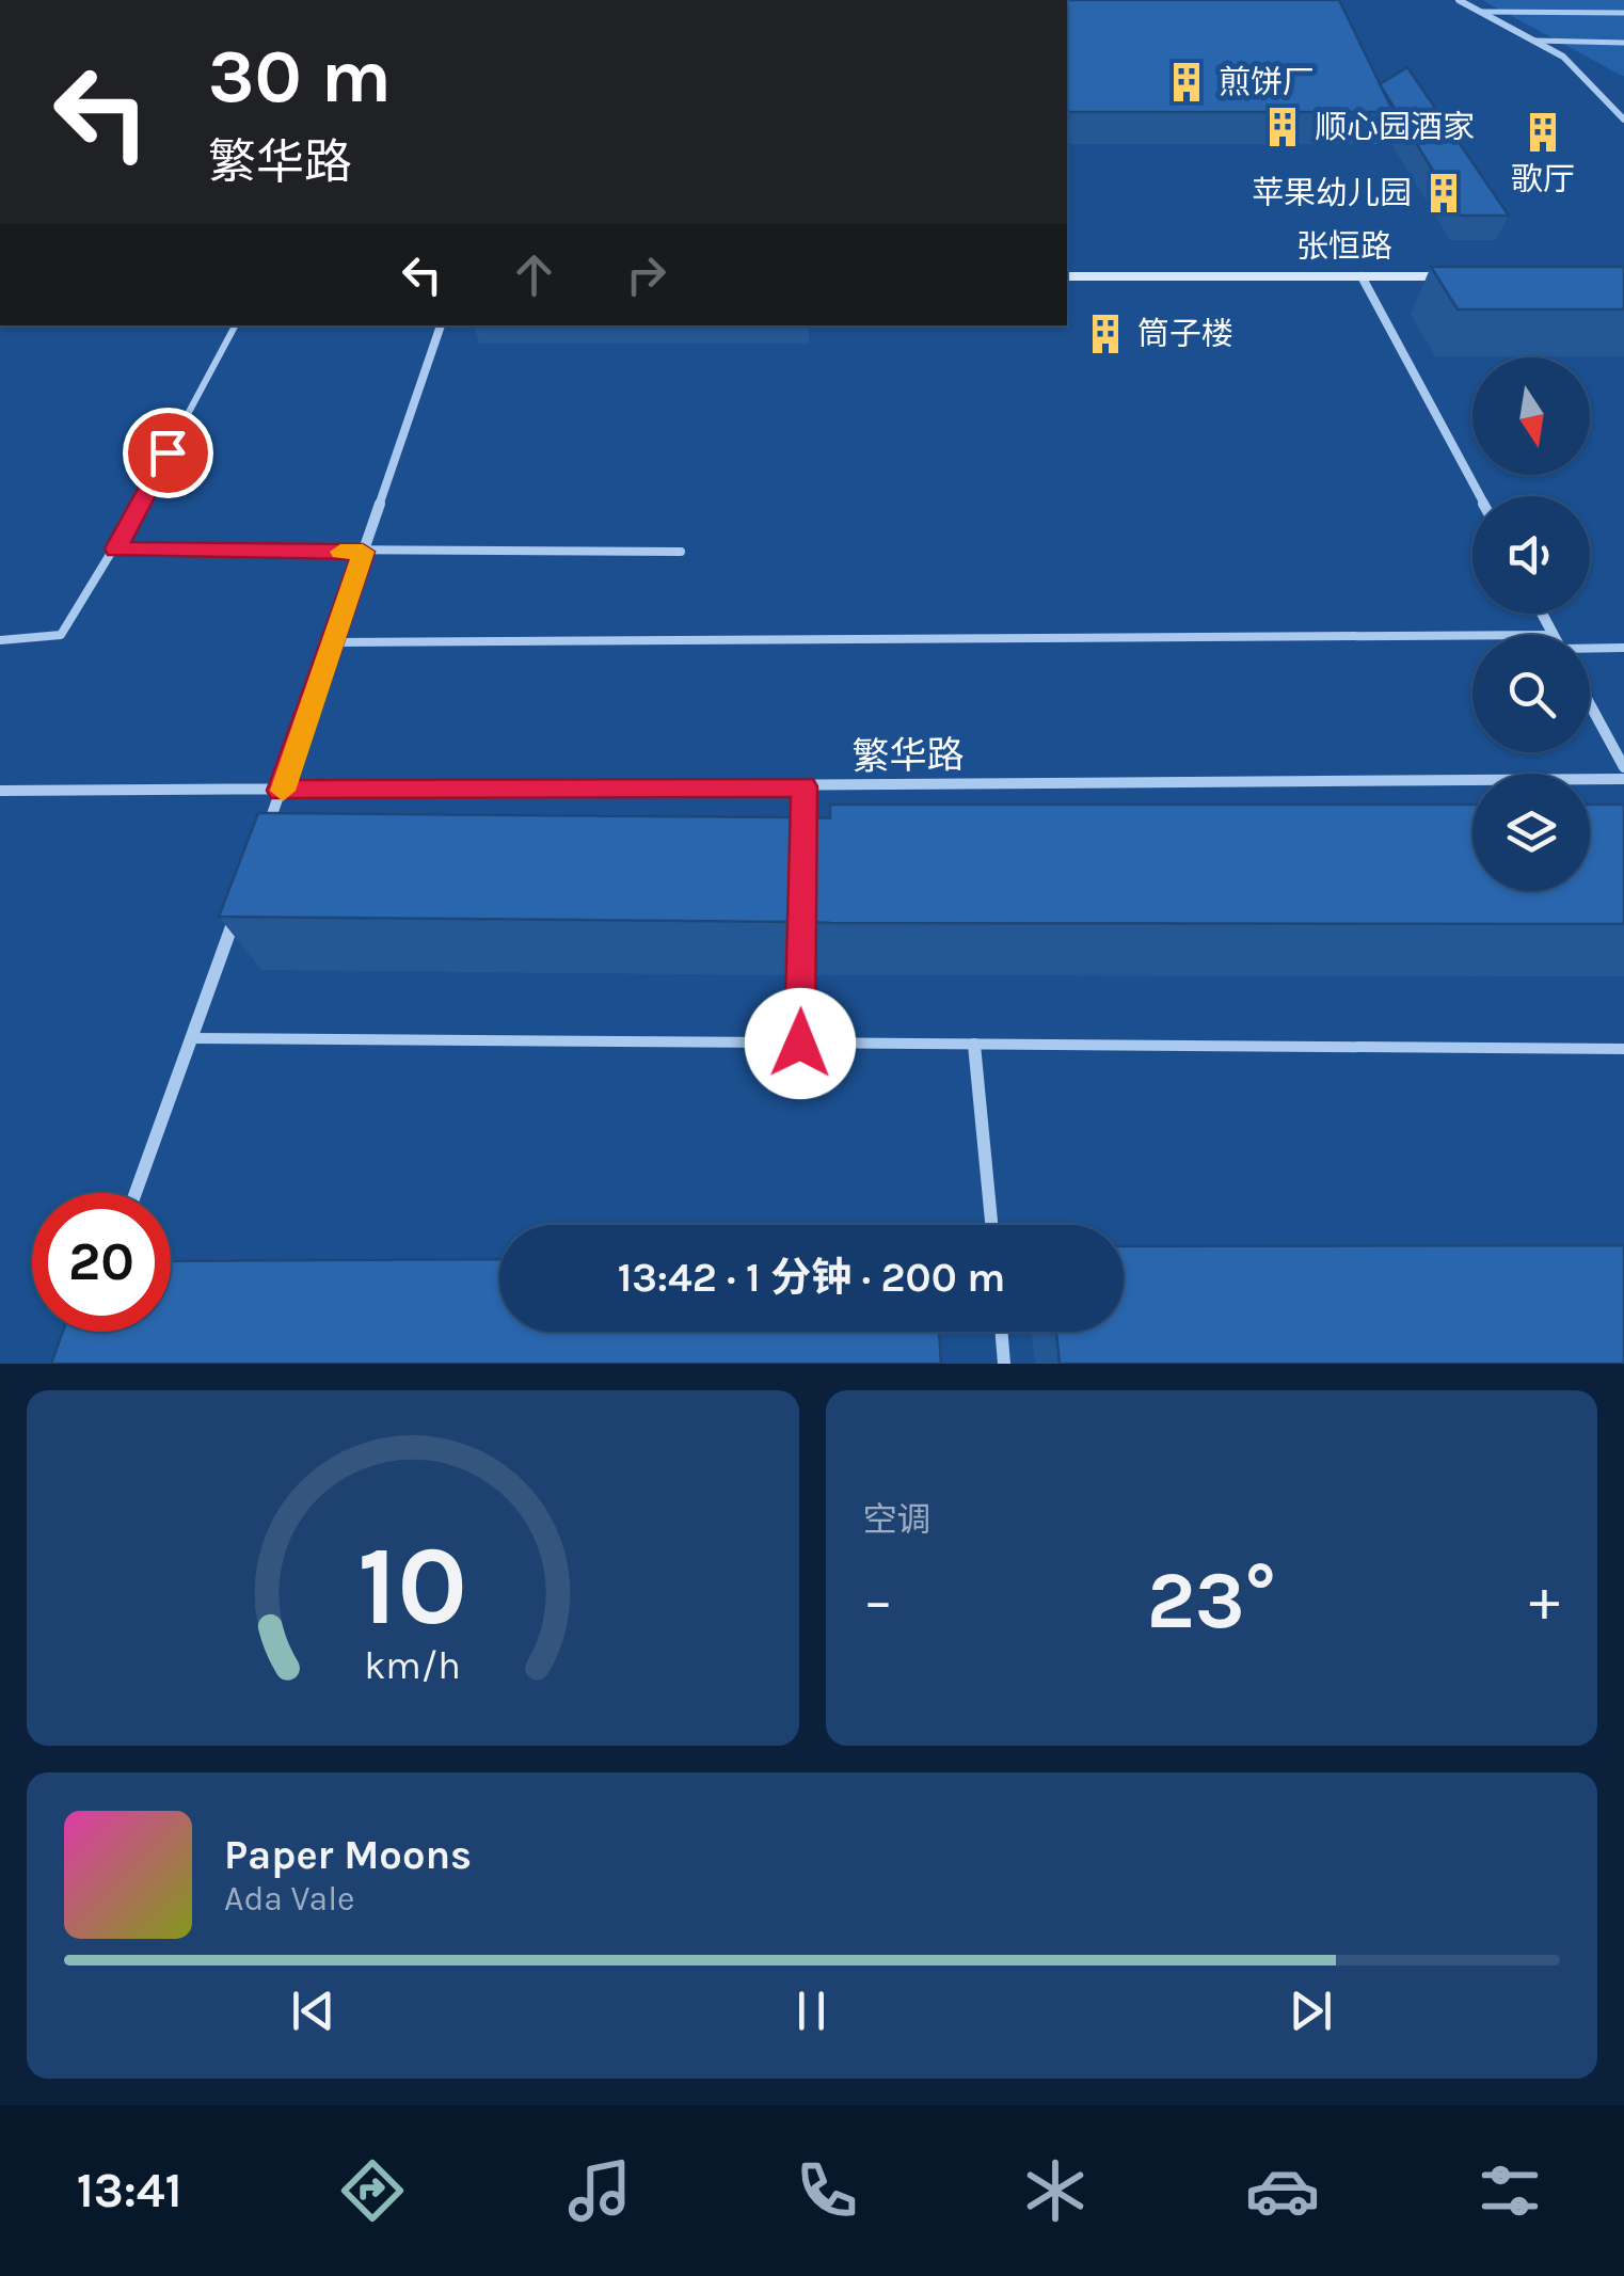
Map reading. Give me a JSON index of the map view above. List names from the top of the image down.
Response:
{
  "streets": {
    "main road": ["张恒路"],
    "street": ["繁华路"]
  },
  "places": {
    "building": [
      "煎饼厂",
      "顺心园酒家",
      "歌厅",
      "苹果幼儿园",
      "筒子楼"
    ]
  },
  "north": "bottom",
  "page": {
    "turn": ["30 m", "繁华路"],
    "limit": "20",
    "trip": "13:42 · 1 分钟 · 200 m",
    "tile": "空调",
    "heat": ["−", "23°", "+"],
    "song": ["Paper Moons", "Ada Vale"],
    "tabs": "13:41",
    "gauge": ["10", "km/h"]
  }
}
